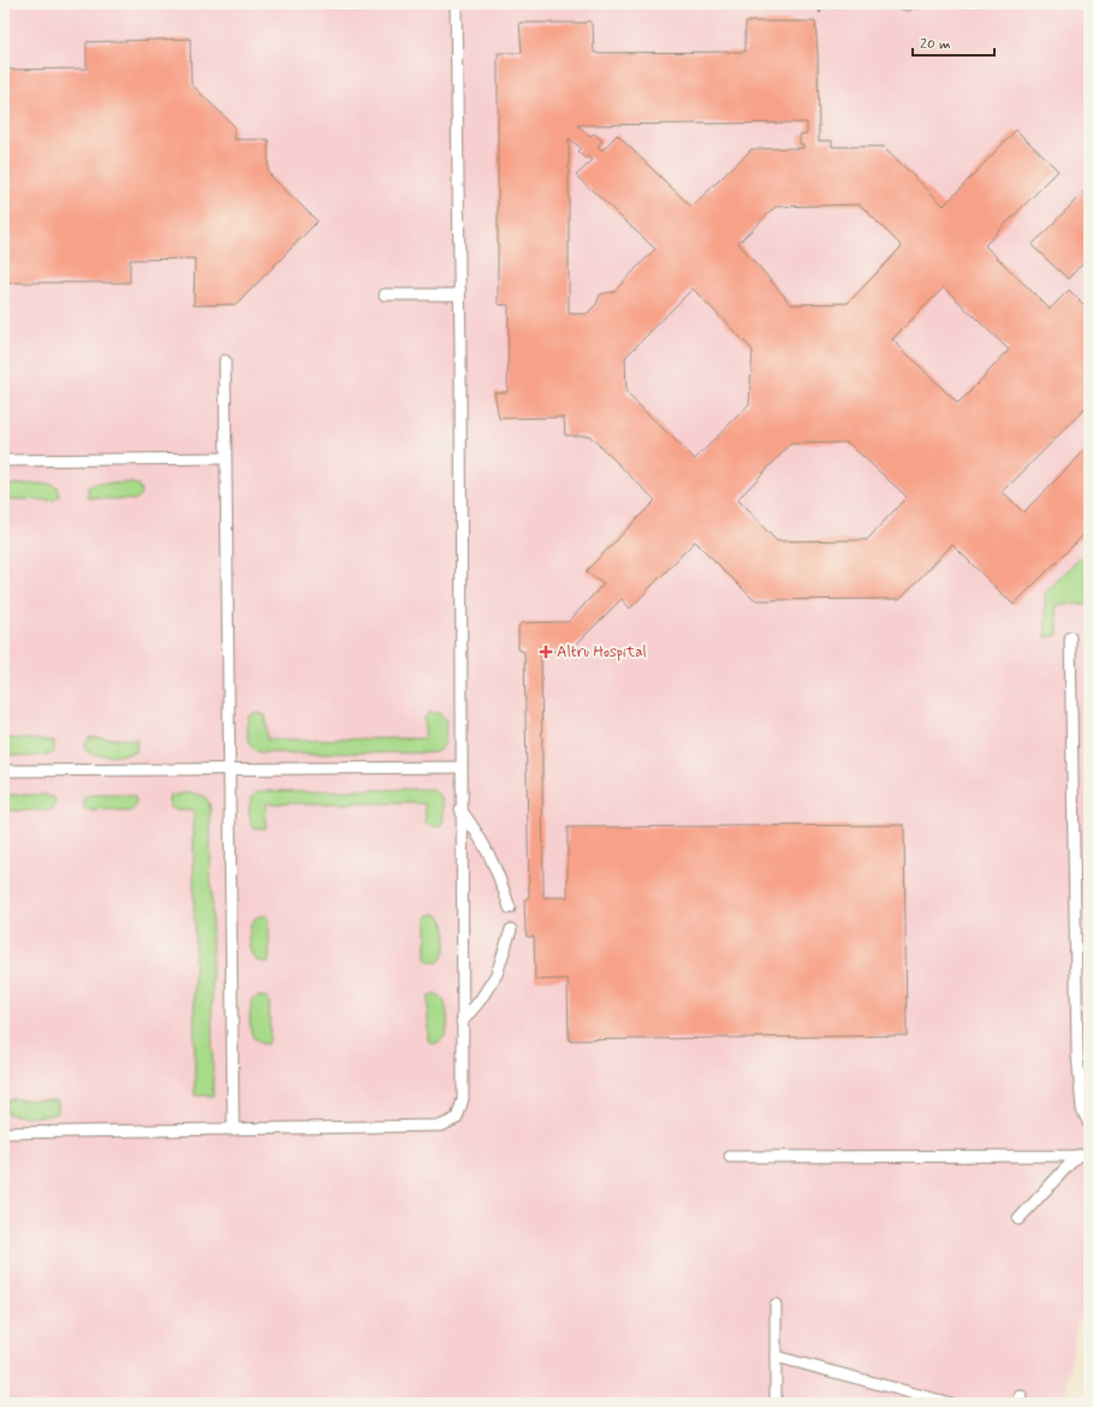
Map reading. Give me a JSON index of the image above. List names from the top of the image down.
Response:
{
  "places": {
    "health": ["Altru Hospital"]
  },
  "scale_bar": "20 m"
}
